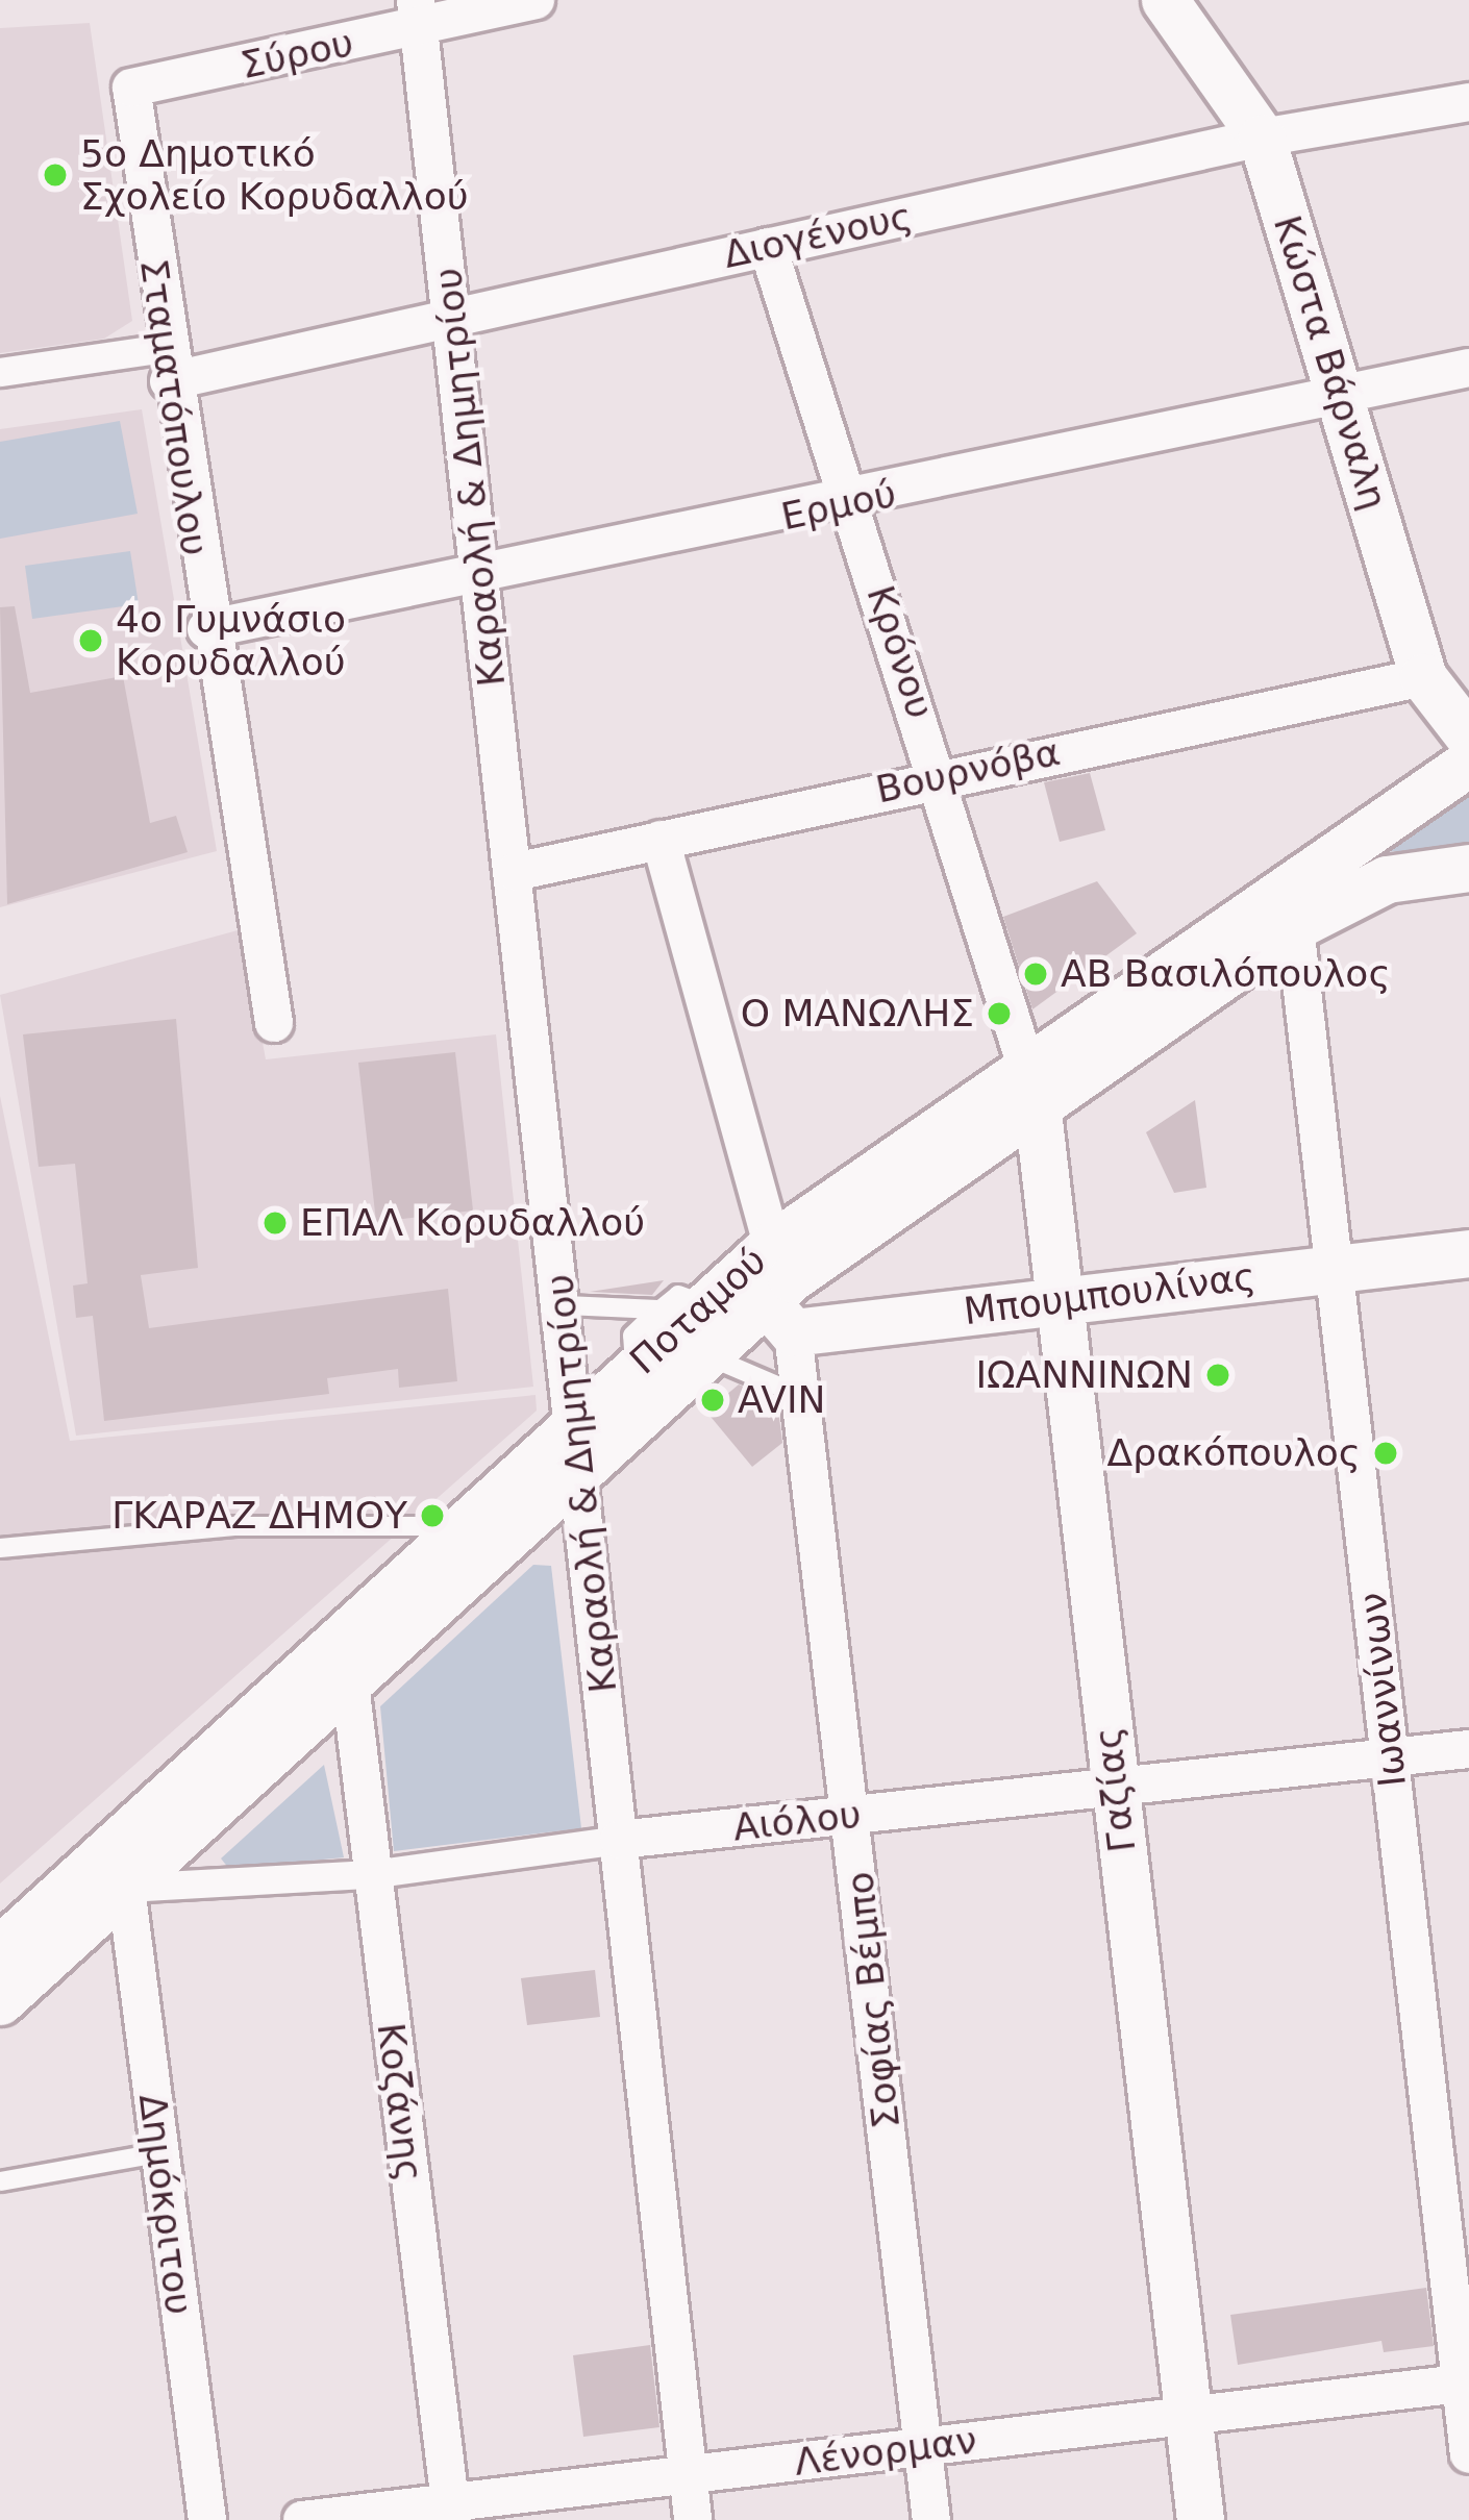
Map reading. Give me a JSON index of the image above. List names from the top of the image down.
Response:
{
  "streets": {
    "street": [
      "Σύρου",
      "Διογένους",
      "Κώστα Βάρναλη",
      "Σταματόπουλου",
      "Καραολή & Δημητρίου",
      "Ερμού",
      "Κρόνου",
      "Βουρνόβα",
      "Μπουμπουλίνας",
      "Ποταμού",
      "Ιωαννίνων",
      "Γαζίας",
      "Αιόλου",
      "Σοφίας Βέμπο",
      "Κοζάνης",
      "Δημόκριτου",
      "Λένορμαν"
    ]
  },
  "crossings": [
    ["Σύρου", "Σταματόπουλου"],
    ["Σύρου", "Καραολή & Δημητρίου"],
    ["Διογένους", "Κώστα Βάρναλη"],
    ["Διογένους", "Σταματόπουλου"],
    ["Διογένους", "Καραολή & Δημητρίου"],
    ["Διογένους", "Κρόνου"],
    ["Κώστα Βάρναλη", "Ερμού"],
    ["Κώστα Βάρναλη", "Βουρνόβα"],
    ["Σταματόπουλου", "Ερμού"],
    ["Καραολή & Δημητρίου", "Ερμού"],
    ["Καραολή & Δημητρίου", "Βουρνόβα"],
    ["Καραολή & Δημητρίου", "Ποταμού"],
    ["Καραολή & Δημητρίου", "Αιόλου"],
    ["Καραολή & Δημητρίου", "Λένορμαν"],
    ["Ερμού", "Κρόνου"],
    ["Κρόνου", "Βουρνόβα"],
    ["Κρόνου", "Ποταμού"],
    ["Κρόνου", "Γαζίας"],
    ["Μπουμπουλίνας", "Ποταμού"],
    ["Μπουμπουλίνας", "Ιωαννίνων"],
    ["Μπουμπουλίνας", "Γαζίας"],
    ["Μπουμπουλίνας", "Σοφίας Βέμπο"],
    ["Ποταμού", "Ιωαννίνων"],
    ["Ποταμού", "Γαζίας"],
    ["Ποταμού", "Αιόλου"],
    ["Ποταμού", "Σοφίας Βέμπο"],
    ["Ποταμού", "Κοζάνης"],
    ["Ποταμού", "Δημόκριτου"],
    ["Ιωαννίνων", "Αιόλου"],
    ["Ιωαννίνων", "Λένορμαν"],
    ["Γαζίας", "Αιόλου"],
    ["Γαζίας", "Λένορμαν"],
    ["Αιόλου", "Σοφίας Βέμπο"],
    ["Αιόλου", "Κοζάνης"],
    ["Αιόλου", "Δημόκριτου"],
    ["Σοφίας Βέμπο", "Λένορμαν"],
    ["Κοζάνης", "Λένορμαν"]
  ],
  "places": [
    "5ο Δημοτικό Σχολείο Κορυδαλλού",
    "4ο Γυμνάσιο Κορυδαλλού",
    "ΑΒ Βασιλόπουλος",
    "O ΜΑΝΩΛΗΣ",
    "ΕΠΑΛ Κορυδαλλού",
    "ΙΩΑΝΝΙΝΩΝ",
    "AVIN",
    "Δρακόπουλος",
    "ΓΚΑΡΑΖ ΔΗΜΟΥ"
  ]
}
